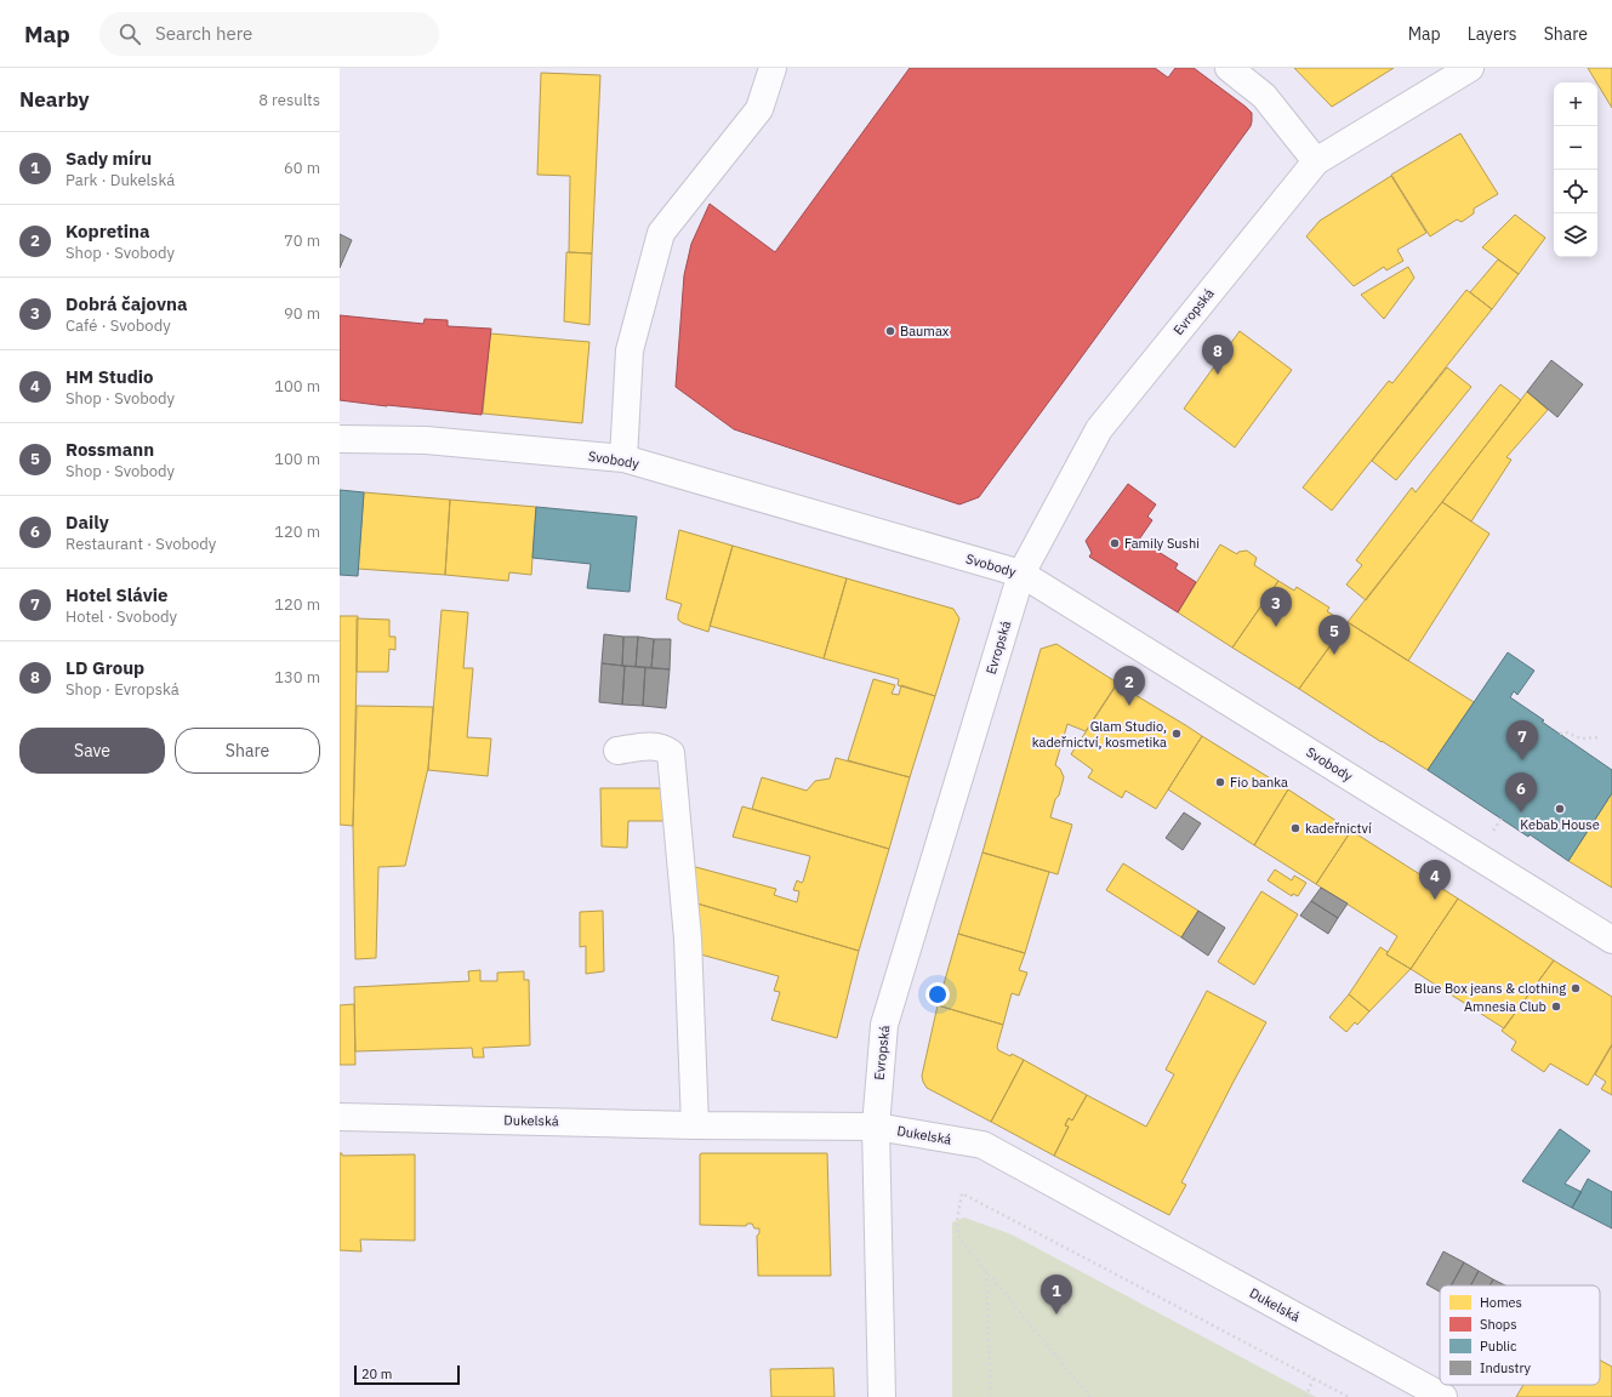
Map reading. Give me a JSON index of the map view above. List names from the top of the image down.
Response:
{
  "streets": {
    "street": ["Evropská", "Svobody", "Dukelská"]
  },
  "crossings": [
    ["Evropská", "Svobody"],
    ["Evropská", "Dukelská"]
  ],
  "places": [
    "Baumax",
    "Family Sushi",
    "Glam Studio, kadeřnictví, kosmetika",
    "Fio banka",
    "Kebab House",
    "kadeřnictví",
    "Blue Box jeans & clothing",
    "Amnesia Club"
  ],
  "legend": [
    "Homes",
    "Shops",
    "Public",
    "Industry"
  ],
  "scale_bar": "20 m",
  "page": {
    "header": "Map",
    "search": "Search here",
    "nav": ["Map", "Layers", "Share"],
    "heading": ["Nearby", "8 results"],
    "map_buttons": ["+", "−"],
    "list": [
      {
        "mark": "1",
        "name": "Sady míru",
        "note": "Park · Dukelská",
        "value": "60 m"
      },
      {
        "mark": "2",
        "name": "Kopretina",
        "note": "Shop · Svobody",
        "value": "70 m"
      },
      {
        "mark": "3",
        "name": "Dobrá čajovna",
        "note": "Café · Svobody",
        "value": "90 m"
      },
      {
        "mark": "4",
        "name": "HM Studio",
        "note": "Shop · Svobody",
        "value": "100 m"
      },
      {
        "mark": "5",
        "name": "Rossmann",
        "note": "Shop · Svobody",
        "value": "100 m"
      },
      {
        "mark": "6",
        "name": "Daily",
        "note": "Restaurant · Svobody",
        "value": "120 m"
      },
      {
        "mark": "7",
        "name": "Hotel Slávie",
        "note": "Hotel · Svobody",
        "value": "120 m"
      },
      {
        "mark": "8",
        "name": "LD Group",
        "note": "Shop · Evropská",
        "value": "130 m"
      }
    ],
    "pins": [
      "8",
      "3",
      "5",
      "2",
      "7",
      "6",
      "4",
      "1"
    ],
    "buttons": ["Save", "Share"],
    "scale": "20 m"
  }
}
